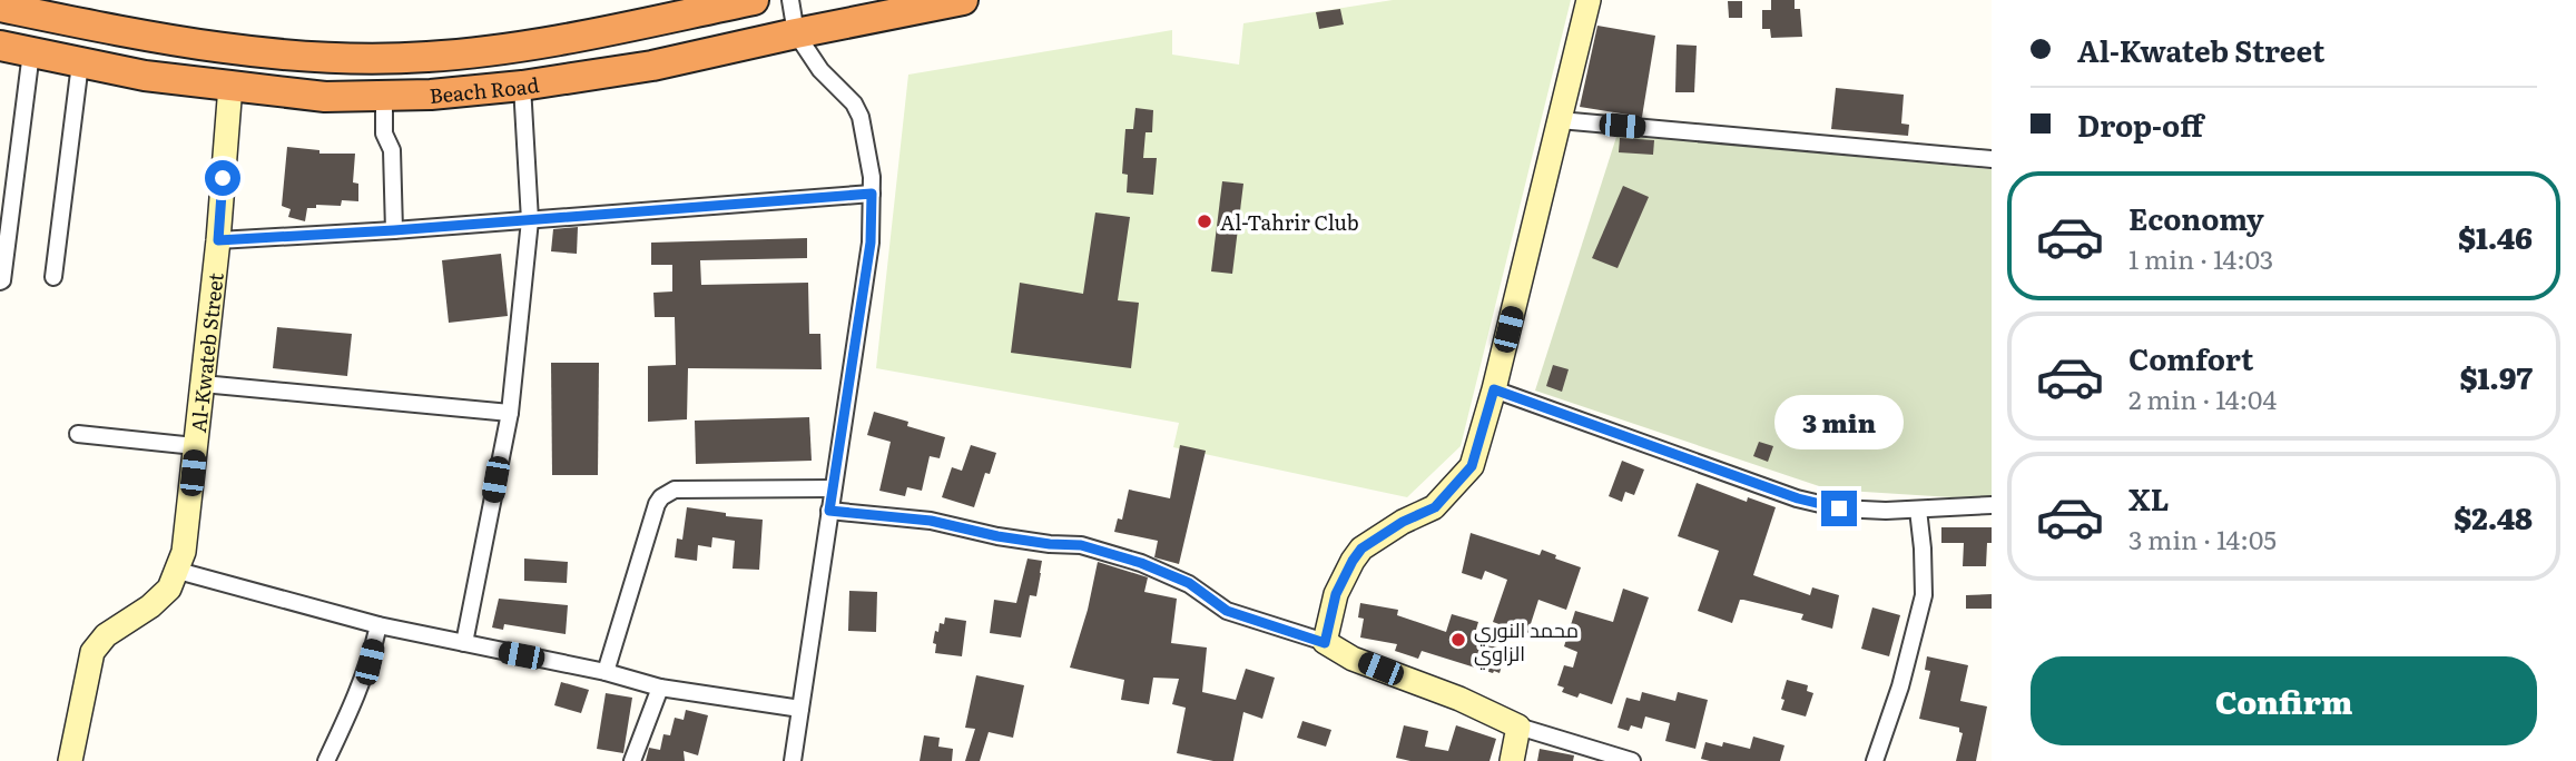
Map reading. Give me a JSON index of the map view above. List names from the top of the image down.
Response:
{
  "streets": {
    "highway": ["Beach Road"],
    "street": ["Al-Kwateb Street"]
  },
  "crossings": [
    ["Beach Road", "Al-Kwateb Street"]
  ],
  "places": ["Al-Tahrir Club", "محمد النوري الزاوي"],
  "page": {
    "banner": ["Al-Kwateb Street", "Drop-off"],
    "list": [
      {
        "name": "Economy",
        "note": "1 min · 14:03",
        "value": "$1.46"
      },
      {
        "name": "Comfort",
        "note": "2 min · 14:04",
        "value": "$1.97"
      },
      {
        "name": "XL",
        "note": "3 min · 14:05",
        "value": "$2.48"
      }
    ],
    "bubble": "3 min",
    "buttons": "Confirm"
  }
}
